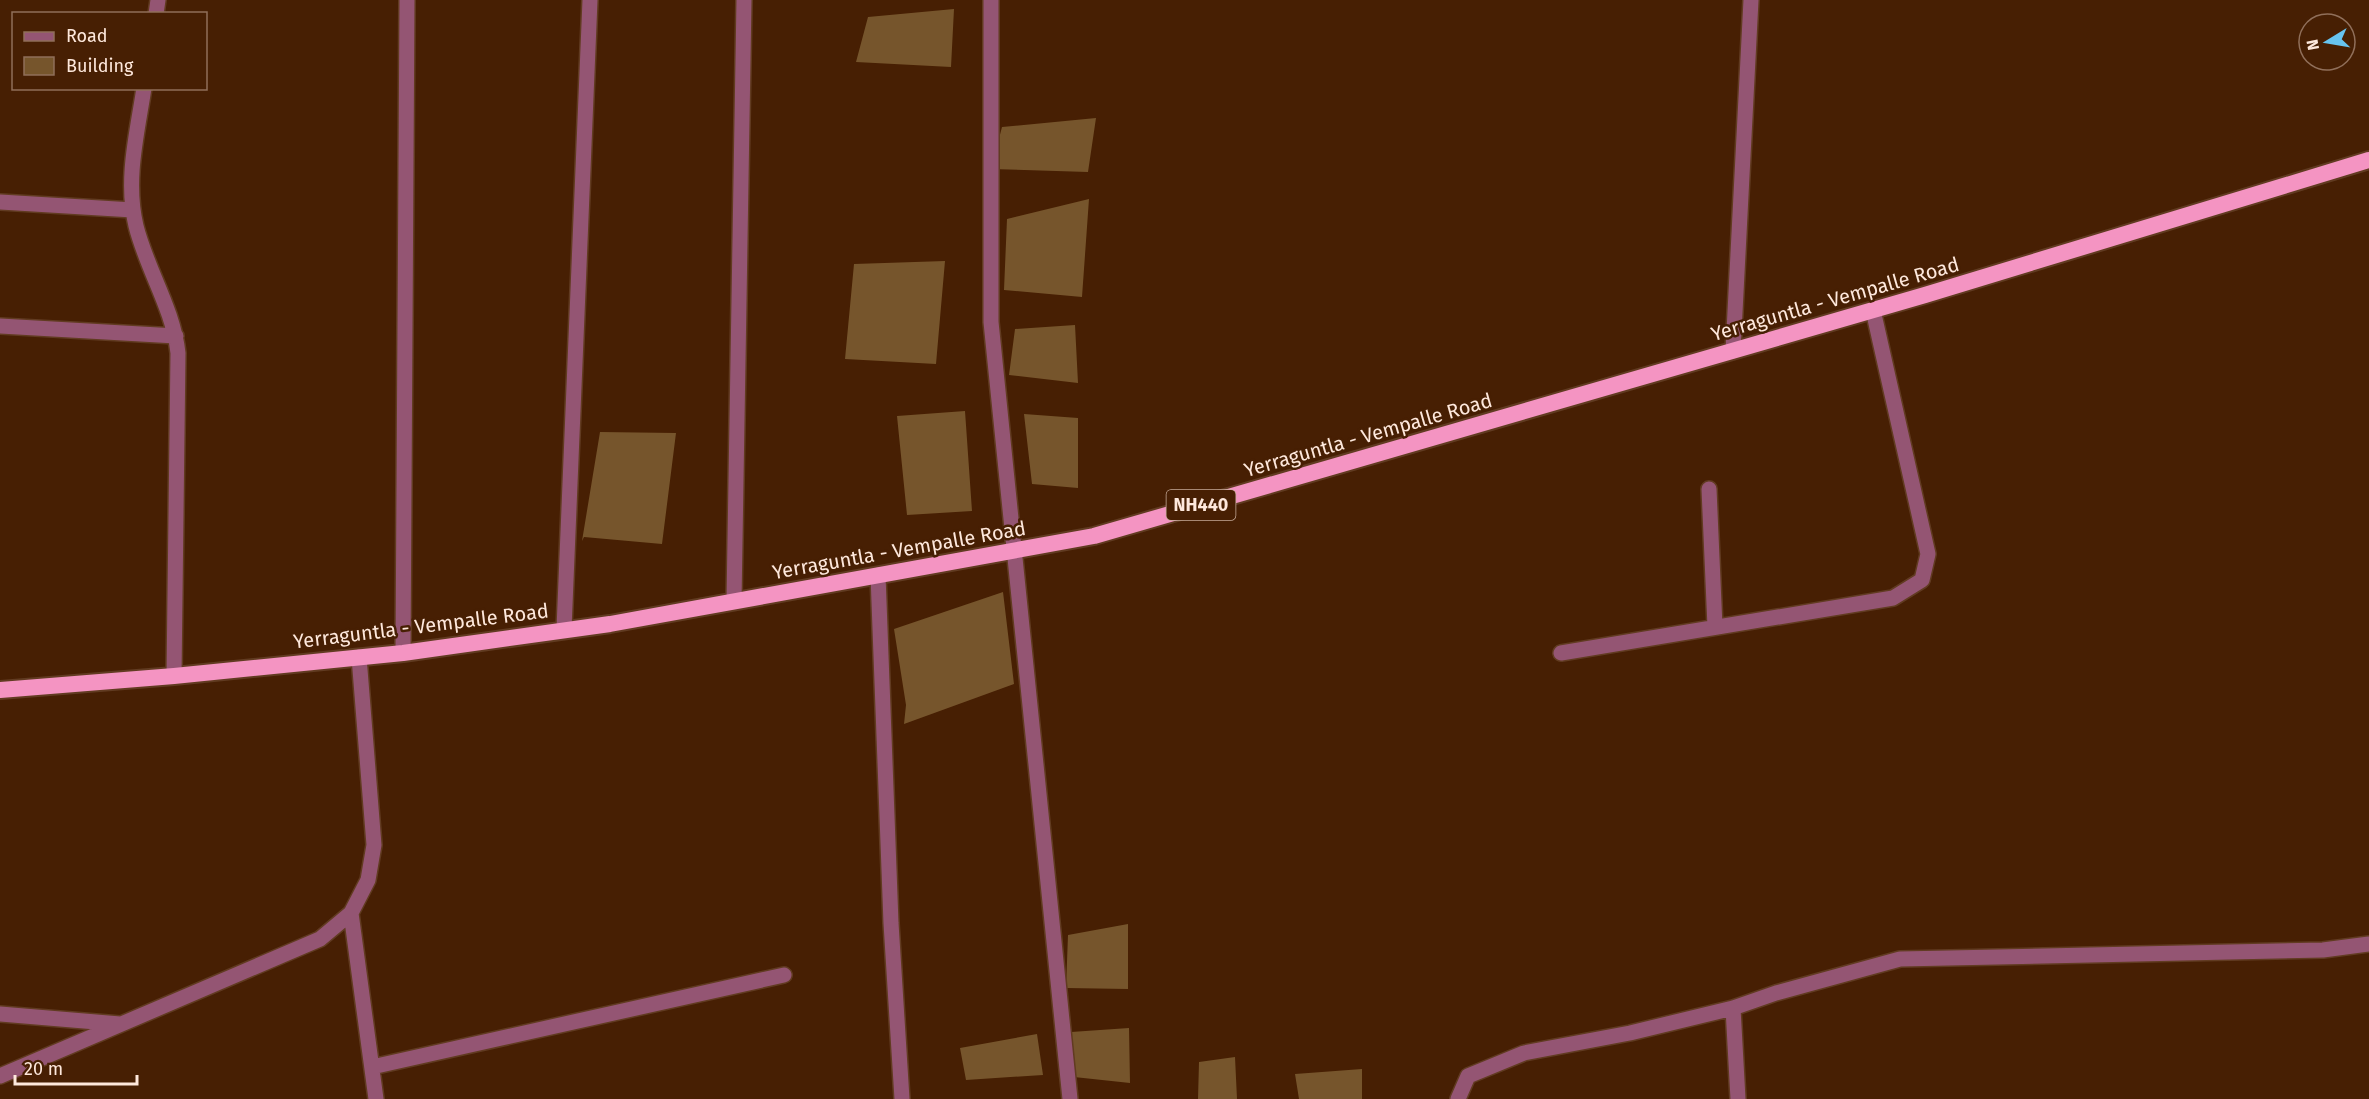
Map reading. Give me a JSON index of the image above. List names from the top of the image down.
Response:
{
  "streets": {
    "highway": ["Yerraguntla - Vempalle Road", "NH440"]
  },
  "legend": ["Road", "Building"],
  "scale_bar": "20 m",
  "north": "left"
}
